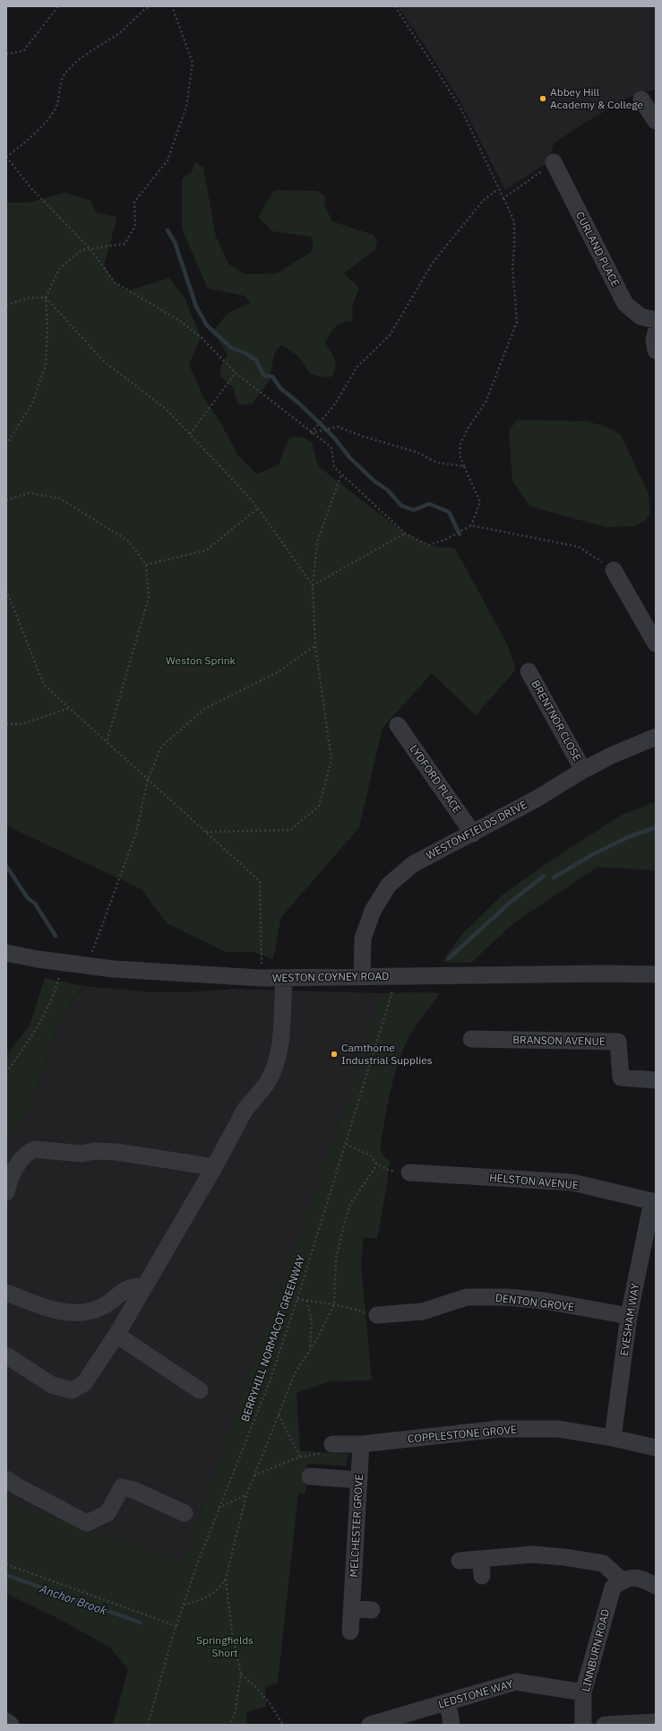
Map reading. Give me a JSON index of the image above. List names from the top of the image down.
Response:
{
  "streets": {
    "street": [
      "CURLAND PLACE",
      "BRENTNOR CLOSE",
      "LYDFORD PLACE",
      "WESTONFIELDS DRIVE",
      "WESTON COYNEY ROAD",
      "BRANSON AVENUE",
      "HELSTON AVENUE",
      "DENTON GROVE",
      "EVESHAM WAY",
      "COPPLESTONE GROVE",
      "MELCHESTER GROVE",
      "LINNBURN ROAD",
      "LEDSTONE WAY"
    ],
    "path": ["BERRYHILL NORMACOT GREENWAY"]
  },
  "crossings": [
    ["BRENTNOR CLOSE", "WESTONFIELDS DRIVE"],
    ["LYDFORD PLACE", "WESTONFIELDS DRIVE"],
    ["WESTONFIELDS DRIVE", "WESTON COYNEY ROAD"],
    ["WESTON COYNEY ROAD", "BERRYHILL NORMACOT GREENWAY"],
    ["HELSTON AVENUE", "EVESHAM WAY"],
    ["DENTON GROVE", "EVESHAM WAY"],
    ["EVESHAM WAY", "COPPLESTONE GROVE"],
    ["COPPLESTONE GROVE", "MELCHESTER GROVE"],
    ["LINNBURN ROAD", "LEDSTONE WAY"]
  ],
  "water": ["Anchor Brook"],
  "parks": ["Weston Sprink", "Springfields Short"],
  "places": ["Abbey Hill Academy & College", "Camthorne Industrial Supplies"]
}
